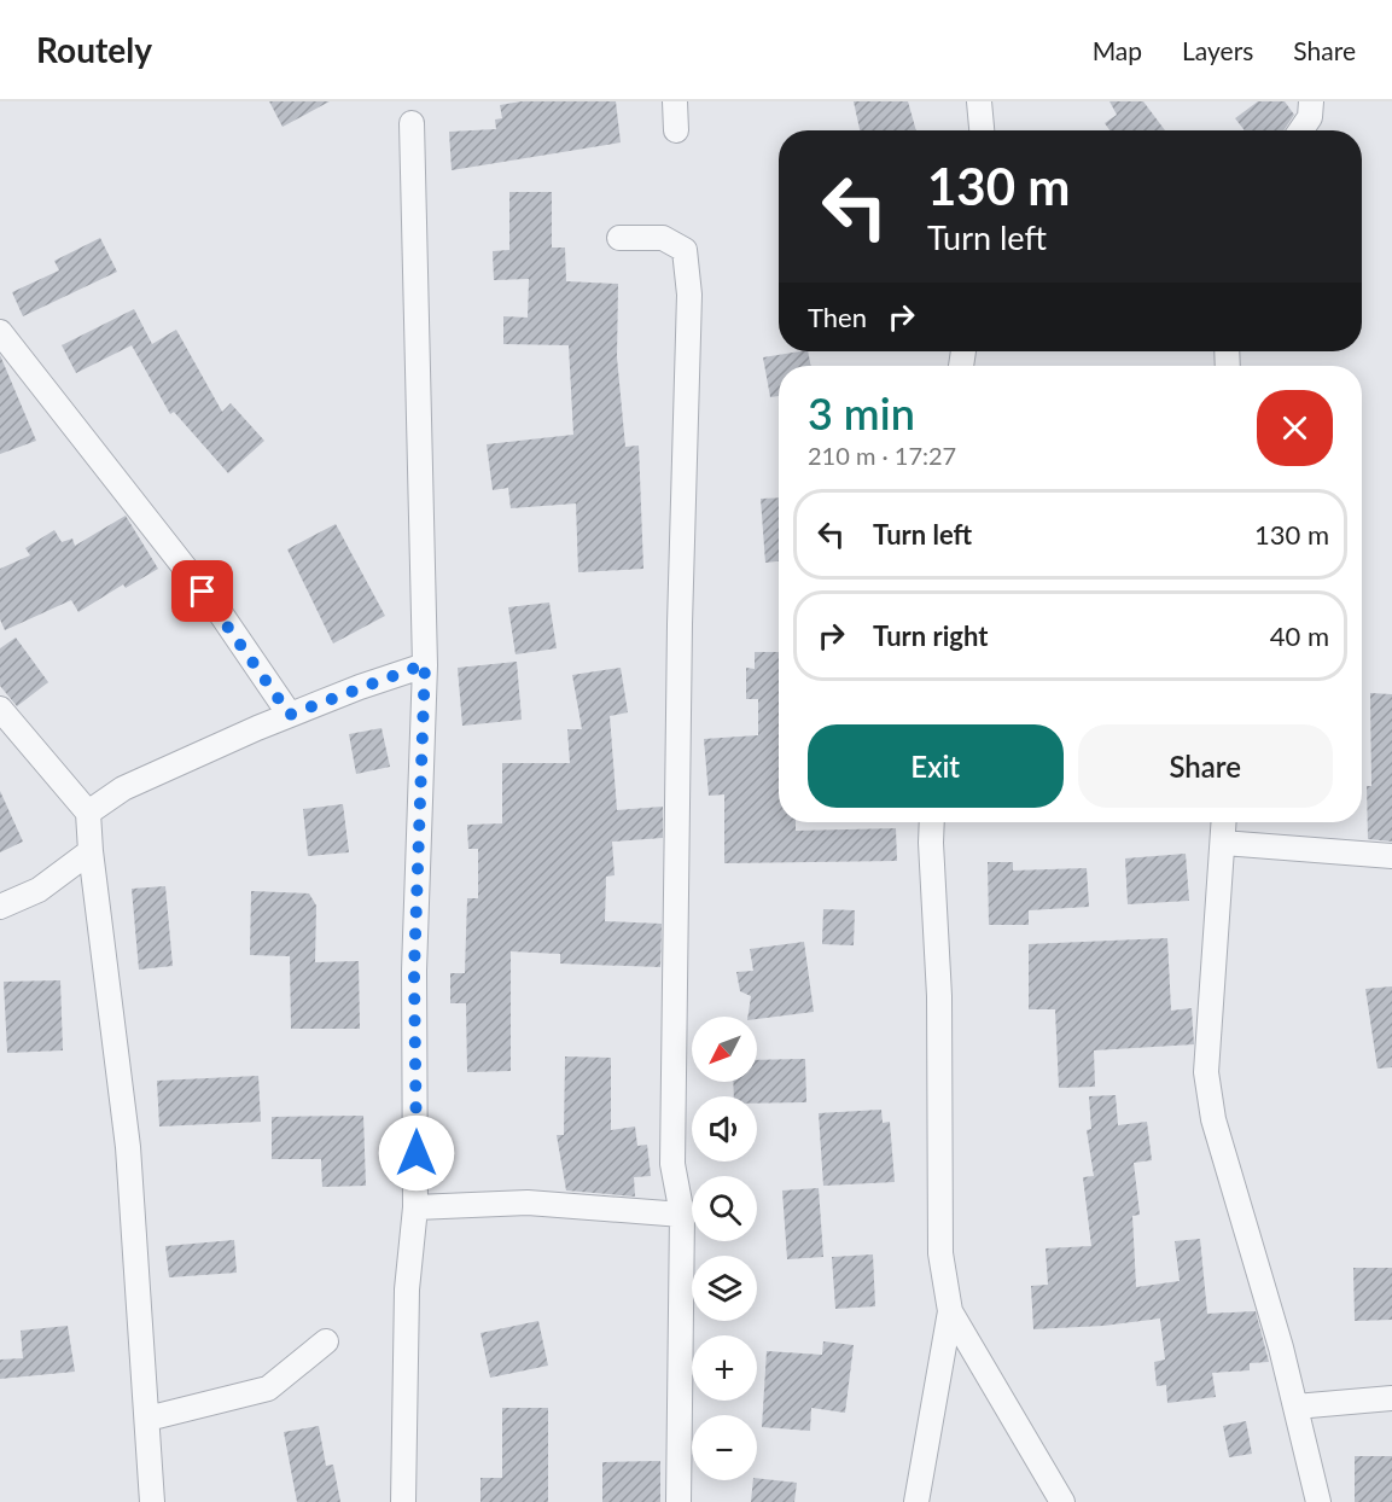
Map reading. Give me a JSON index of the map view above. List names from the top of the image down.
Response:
{
  "north": "bottom left",
  "page": {
    "header": "Routely",
    "nav": ["Map", "Layers", "Share"],
    "turn": ["130 m", "Turn left"],
    "then": "Then",
    "heading": ["3 min", "210 m · 17:27"],
    "list": [
      {
        "name": "Turn left",
        "value": "130 m"
      },
      {
        "name": "Turn right",
        "value": "40 m"
      }
    ],
    "buttons": ["Exit", "Share"],
    "map_buttons": ["+", "−"]
  }
}
